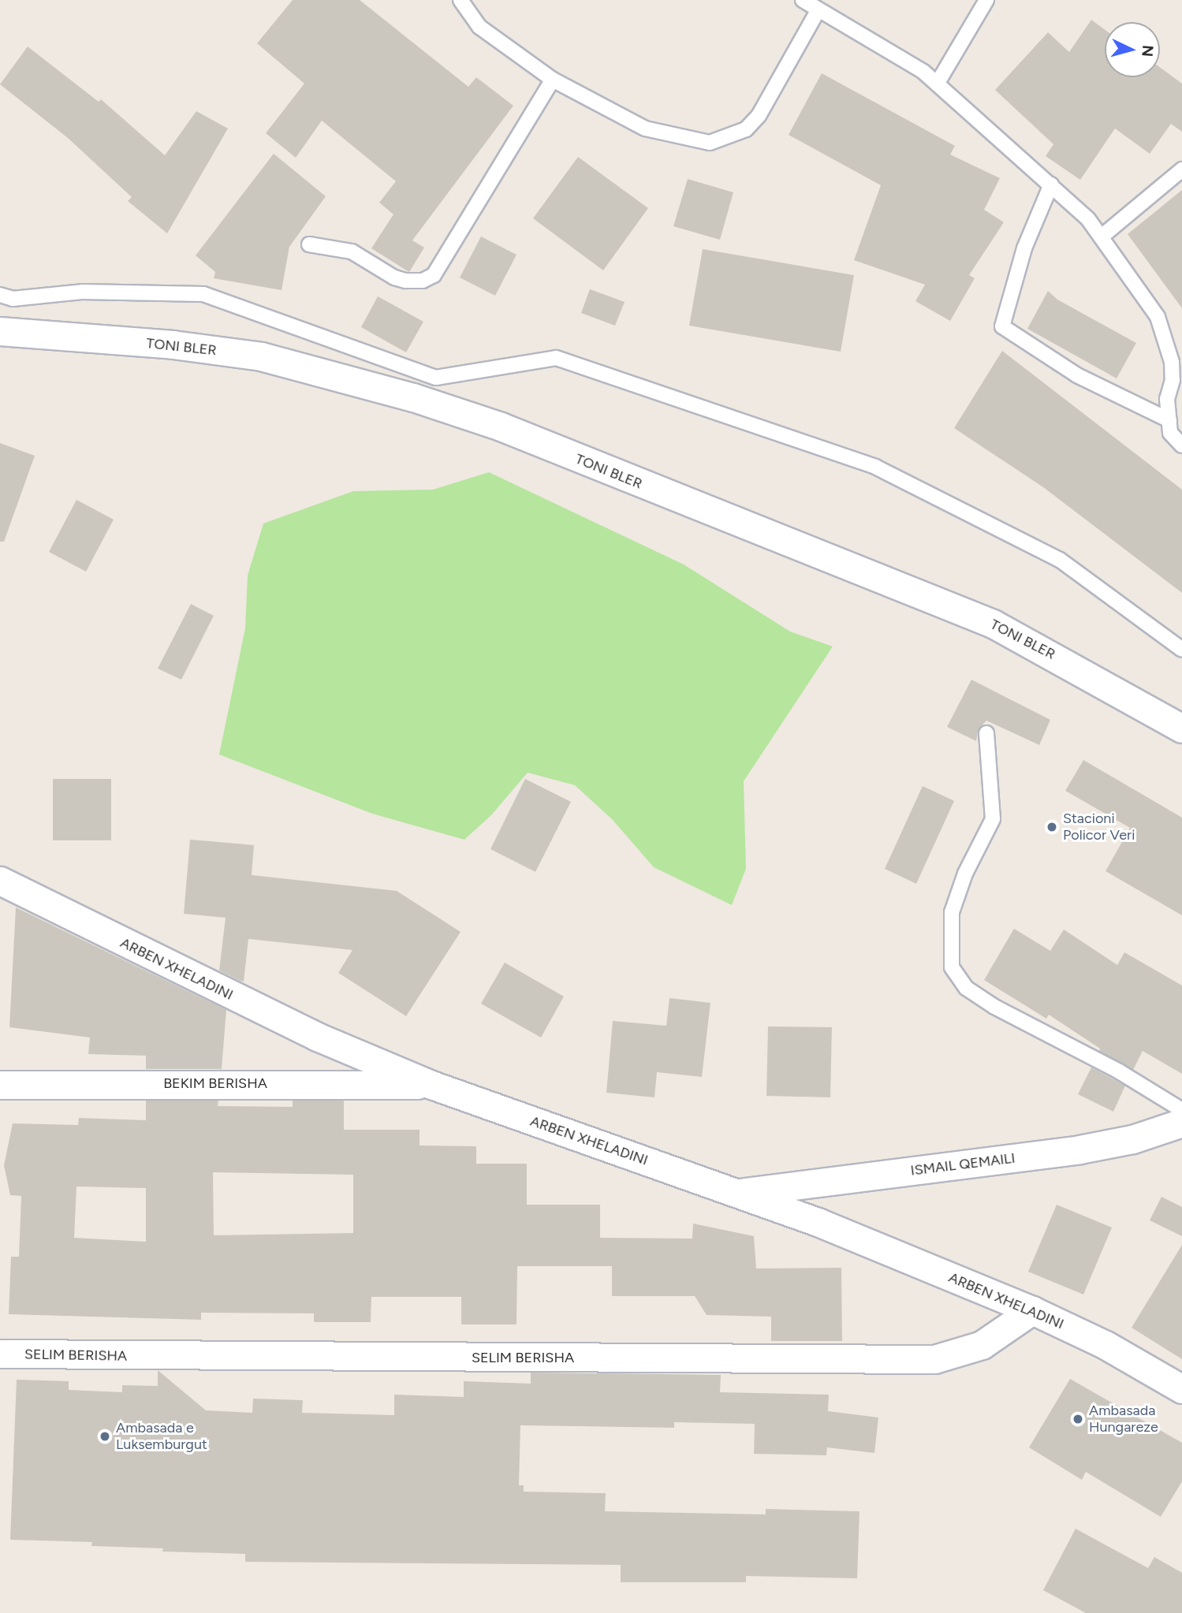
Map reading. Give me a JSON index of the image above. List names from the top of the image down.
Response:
{
  "streets": {
    "street": [
      "TONI BLER",
      "ARBEN XHELADINI",
      "BEKIM BERISHA",
      "ISMAIL QEMAILI",
      "SELIM BERISHA"
    ]
  },
  "crossings": [
    ["ARBEN XHELADINI", "BEKIM BERISHA"],
    ["ARBEN XHELADINI", "ISMAIL QEMAILI"],
    ["ARBEN XHELADINI", "SELIM BERISHA"]
  ],
  "places": ["Stacioni Policor Veri", "Ambasada Hungareze", "Ambasada e Luksemburgut"],
  "north": "right"
}
